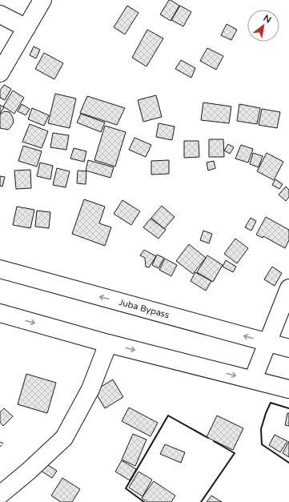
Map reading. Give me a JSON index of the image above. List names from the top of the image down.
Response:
{
  "streets": {
    "main road": ["Juba Bypass"]
  },
  "north": "top right"
}
